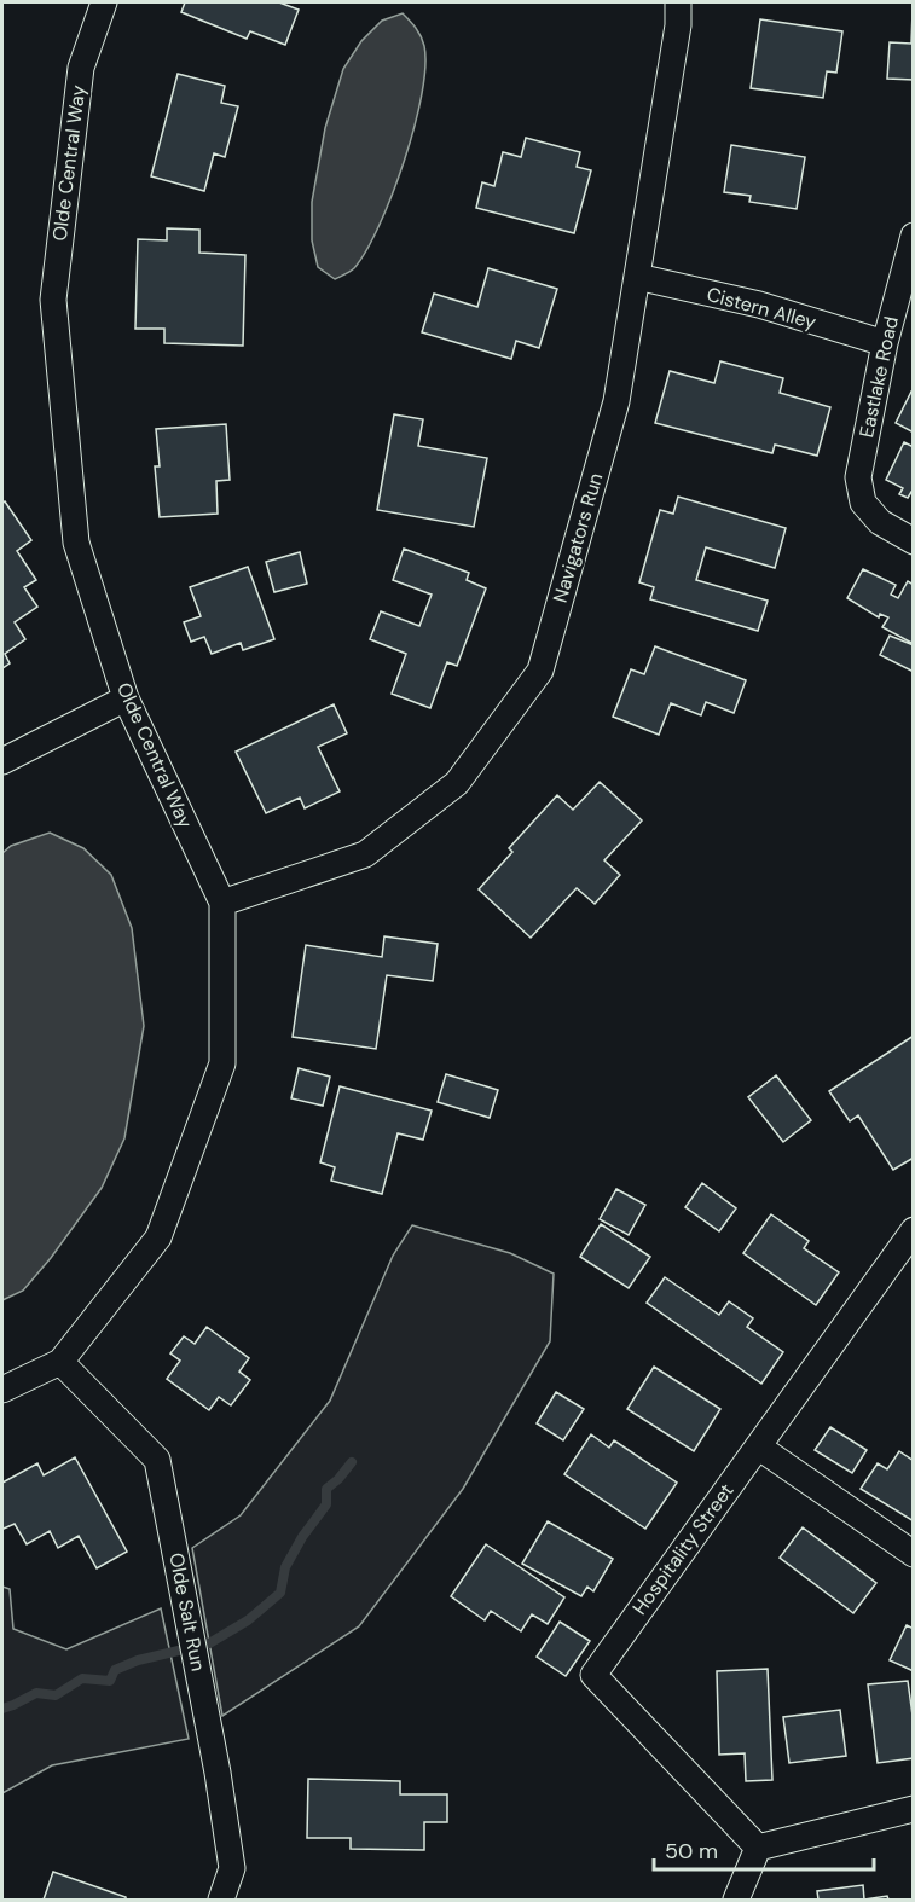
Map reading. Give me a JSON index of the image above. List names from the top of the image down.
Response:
{
  "streets": {
    "street": [
      "Olde Central Way",
      "Cistern Alley",
      "Eastlake Road",
      "Navigators Run",
      "Hospitality Street",
      "Olde Salt Run"
    ]
  },
  "crossings": [
    ["Olde Central Way", "Navigators Run"],
    ["Olde Central Way", "Olde Salt Run"],
    ["Cistern Alley", "Eastlake Road"],
    ["Cistern Alley", "Navigators Run"]
  ],
  "scale_bar": "50 m"
}
